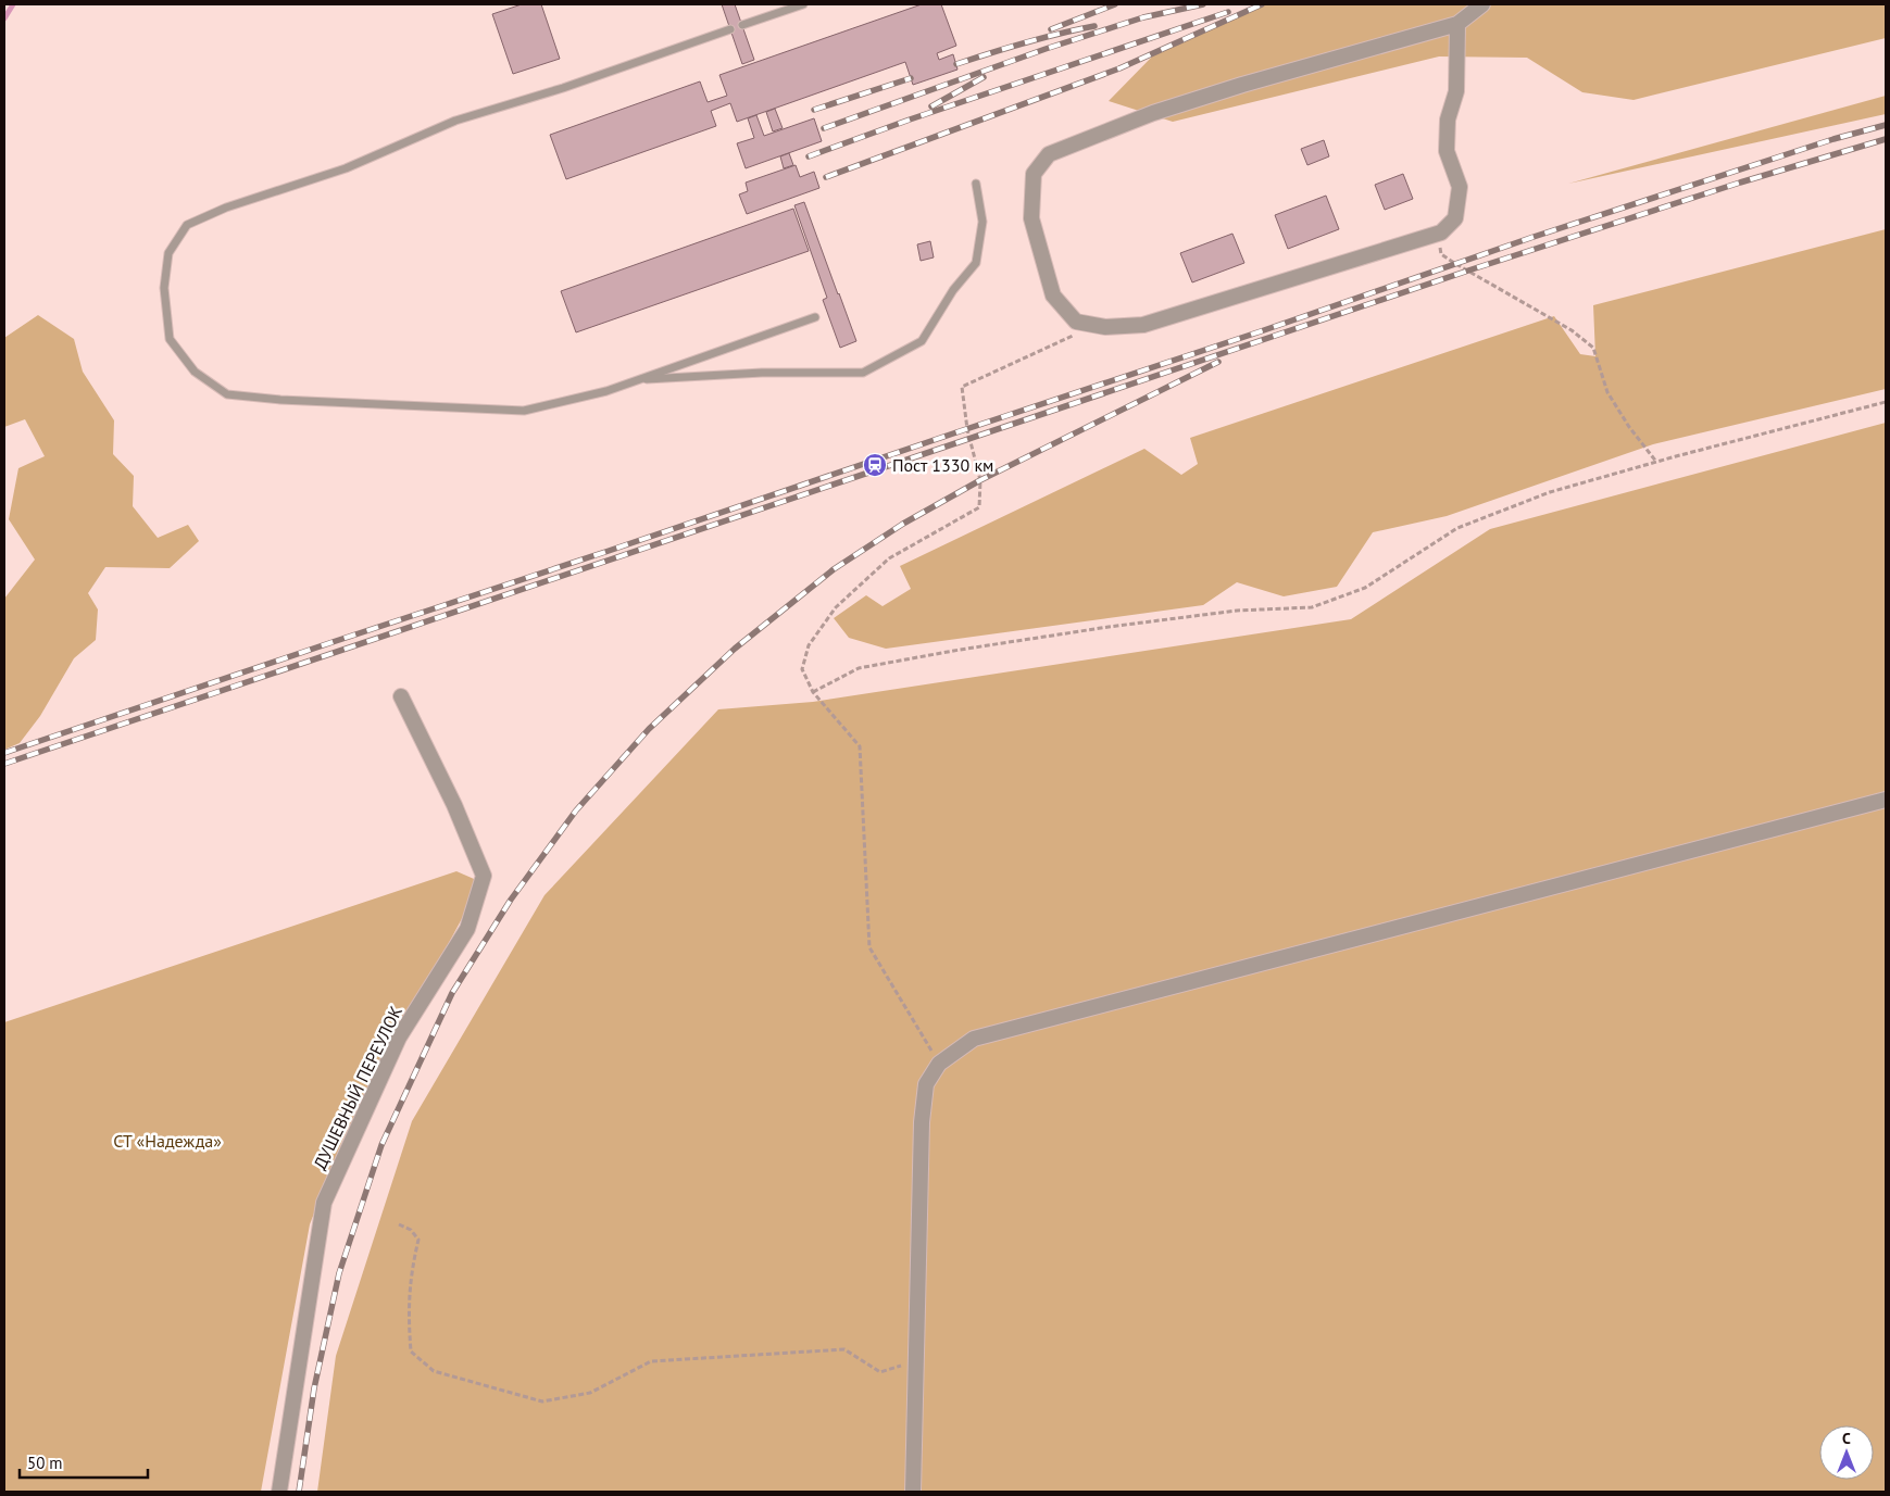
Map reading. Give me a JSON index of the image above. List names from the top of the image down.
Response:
{
  "streets": {
    "street": ["ДУШЕВНЫЙ ПЕРЕУЛОК"]
  },
  "parks": ["СТ «Надежда»"],
  "places": {
    "station": ["Пост 1330 км"]
  },
  "scale_bar": "50 m",
  "north": "top"
}
